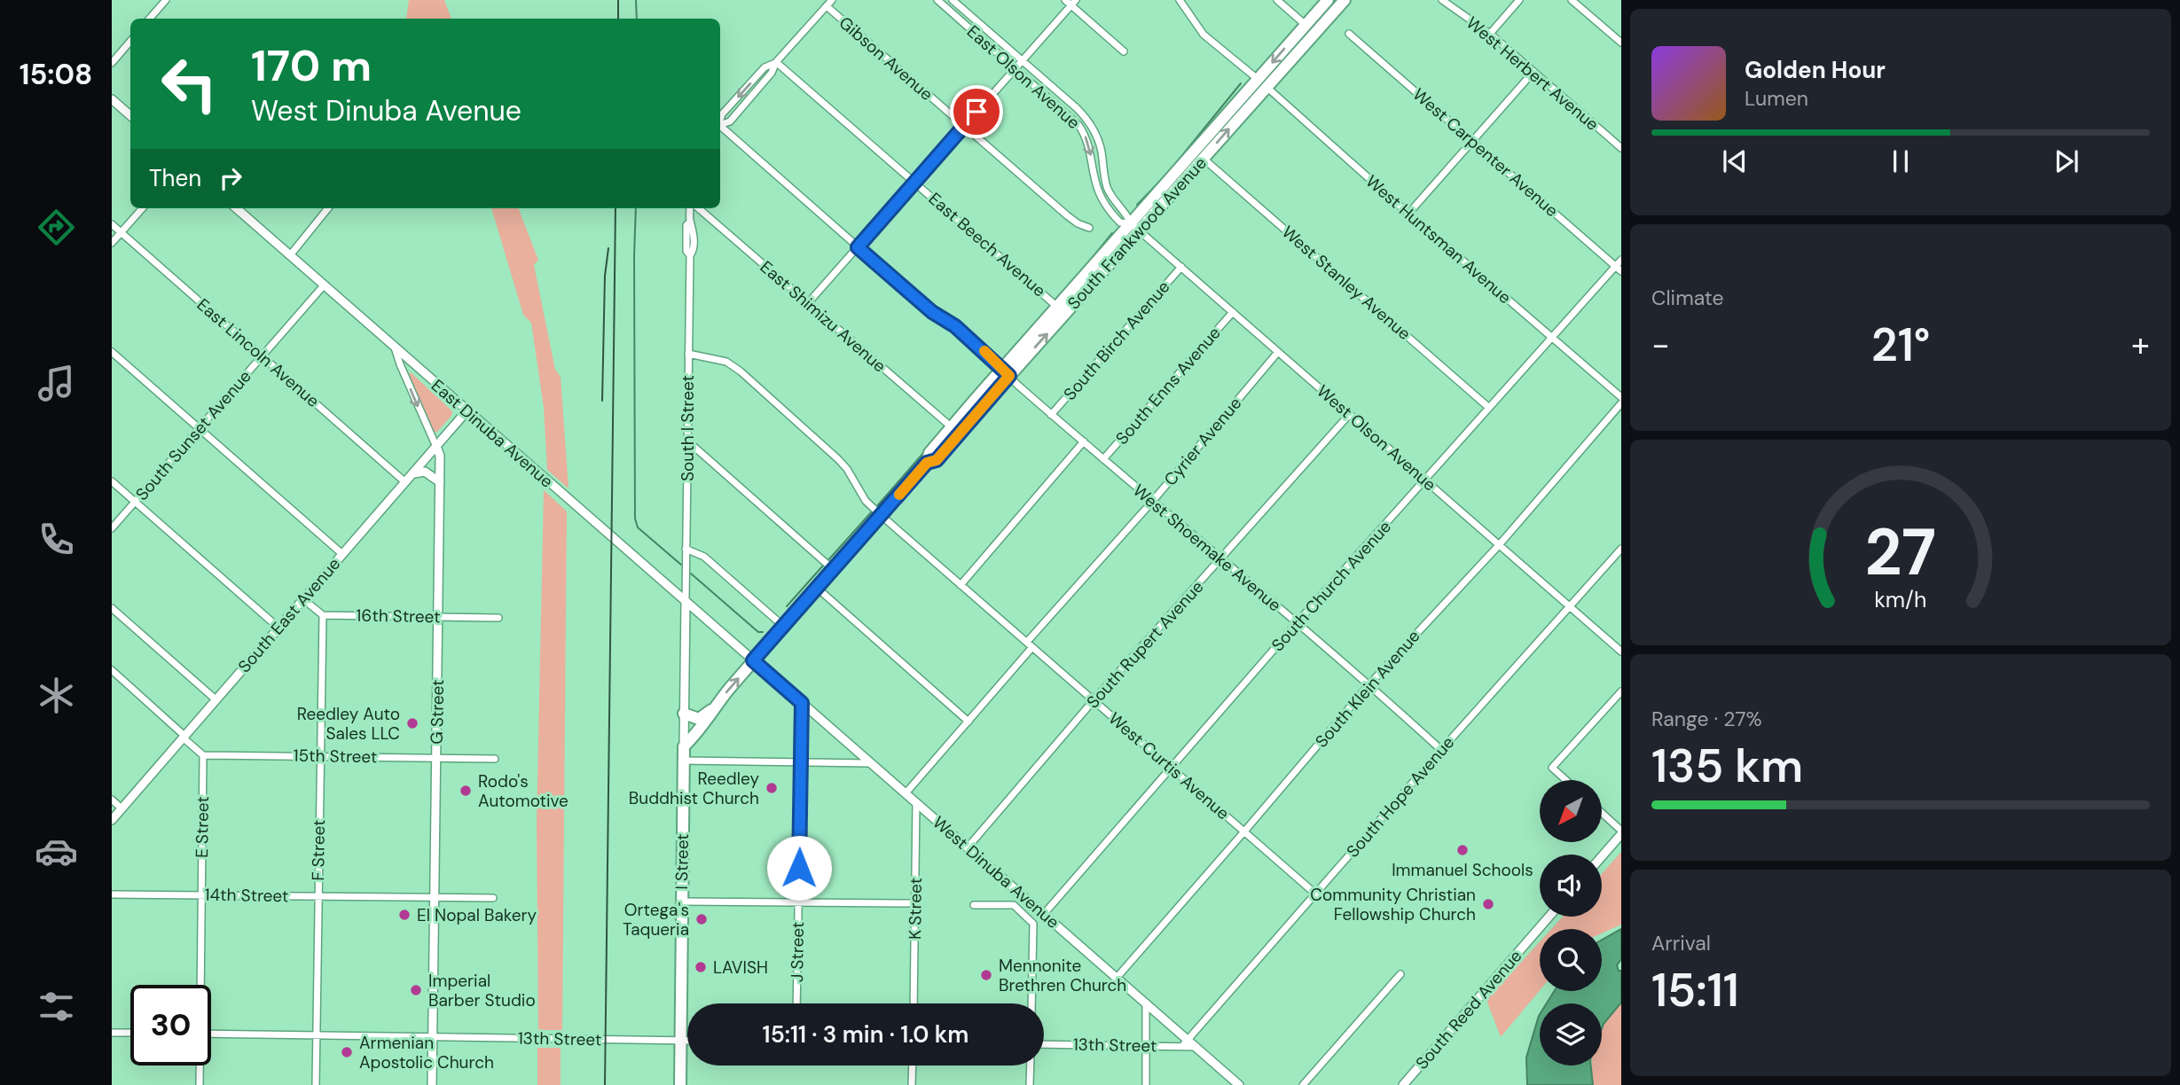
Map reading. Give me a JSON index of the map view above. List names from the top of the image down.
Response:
{
  "streets": {
    "main road": ["South Frankwood Avenue", "I Street"],
    "street": [
      "Gibson Avenue",
      "West Herbert Avenue",
      "East Olson Avenue",
      "West Carpenter Avenue",
      "West Huntsman Avenue",
      "East Beech Avenue",
      "West Stanley Avenue",
      "East Shimizu Avenue",
      "South Birch Avenue",
      "East Lincoln Avenue",
      "South Enns Avenue",
      "South I Street",
      "East Dinuba Avenue",
      "South Sunset Avenue",
      "West Olson Avenue",
      "Cyrier Avenue",
      "West Shoemake Avenue",
      "South Church Avenue",
      "South East Avenue",
      "16th Street",
      "South Rupert Avenue",
      "South Klein Avenue",
      "G Street",
      "15th Street",
      "West Curtis Avenue",
      "South Hope Avenue",
      "E Street",
      "F Street",
      "West Dinuba Avenue",
      "14th Street",
      "K Street",
      "J Street",
      "South Reed Avenue",
      "13th Street"
    ]
  },
  "crossings": [
    ["East Olson Avenue", "South Frankwood Avenue"],
    ["East Olson Avenue", "West Olson Avenue"],
    ["West Carpenter Avenue", "South Church Avenue"],
    ["South Frankwood Avenue", "West Huntsman Avenue"],
    ["South Frankwood Avenue", "East Beech Avenue"],
    ["South Frankwood Avenue", "West Stanley Avenue"],
    ["South Frankwood Avenue", "East Shimizu Avenue"],
    ["South Frankwood Avenue", "East Dinuba Avenue"],
    ["South Frankwood Avenue", "West Olson Avenue"],
    ["South Frankwood Avenue", "West Shoemake Avenue"],
    ["South Frankwood Avenue", "West Curtis Avenue"],
    ["South Frankwood Avenue", "I Street"],
    ["South Frankwood Avenue", "West Dinuba Avenue"],
    ["West Huntsman Avenue", "South Church Avenue"],
    ["West Stanley Avenue", "South Church Avenue"],
    ["South Birch Avenue", "West Olson Avenue"],
    ["South Birch Avenue", "West Shoemake Avenue"],
    ["East Lincoln Avenue", "South Sunset Avenue"],
    ["East Lincoln Avenue", "South East Avenue"],
    ["South Enns Avenue", "West Olson Avenue"],
    ["South Enns Avenue", "West Shoemake Avenue"],
    ["South I Street", "East Dinuba Avenue"],
    ["South I Street", "West Curtis Avenue"],
    ["South I Street", "I Street"],
    ["East Dinuba Avenue", "South Sunset Avenue"],
    ["East Dinuba Avenue", "South East Avenue"],
    ["East Dinuba Avenue", "G Street"],
    ["East Dinuba Avenue", "I Street"],
    ["East Dinuba Avenue", "West Dinuba Avenue"],
    ["West Olson Avenue", "Cyrier Avenue"],
    ["West Olson Avenue", "South Church Avenue"],
    ["West Olson Avenue", "South Rupert Avenue"],
    ["West Olson Avenue", "South Klein Avenue"],
    ["West Olson Avenue", "South Hope Avenue"],
    ["Cyrier Avenue", "West Shoemake Avenue"],
    ["Cyrier Avenue", "West Curtis Avenue"],
    ["Cyrier Avenue", "West Dinuba Avenue"],
    ["West Shoemake Avenue", "South Church Avenue"],
    ["West Shoemake Avenue", "South Rupert Avenue"],
    ["West Shoemake Avenue", "South Klein Avenue"],
    ["West Shoemake Avenue", "South Hope Avenue"],
    ["South Church Avenue", "West Curtis Avenue"],
    ["South Church Avenue", "West Dinuba Avenue"],
    ["South East Avenue", "G Street"],
    ["16th Street", "G Street"],
    ["16th Street", "F Street"],
    ["South Rupert Avenue", "West Curtis Avenue"],
    ["South Rupert Avenue", "West Dinuba Avenue"],
    ["South Klein Avenue", "West Curtis Avenue"],
    ["South Klein Avenue", "West Dinuba Avenue"],
    ["G Street", "15th Street"],
    ["G Street", "14th Street"],
    ["G Street", "13th Street"],
    ["15th Street", "E Street"],
    ["15th Street", "F Street"],
    ["West Curtis Avenue", "South Hope Avenue"],
    ["South Hope Avenue", "West Dinuba Avenue"],
    ["South Hope Avenue", "13th Street"],
    ["E Street", "14th Street"],
    ["F Street", "14th Street"],
    ["F Street", "13th Street"],
    ["I Street", "13th Street"],
    ["West Dinuba Avenue", "K Street"],
    ["West Dinuba Avenue", "J Street"],
    ["West Dinuba Avenue", "13th Street"]
  ],
  "places": [
    "Reedley Auto Sales LLC",
    "Reedley Buddhist Church",
    "Rodo's Automotive",
    "Immanuel Schools",
    "Community Christian Fellowship Church",
    "El Nopal Bakery",
    "Ortega's Taqueria",
    "LAVISH",
    "Mennonite Brethren Church",
    "Imperial Barber Studio",
    "Armenian Apostolic Church"
  ],
  "north": "bottom left",
  "page": {
    "tabs": "15:08",
    "turn": ["170 m", "West Dinuba Avenue"],
    "song": ["Golden Hour", "Lumen"],
    "then": "Then",
    "tile": [
      "Climate",
      ["Range · 27%", "135 km"],
      ["Arrival", "15:11"]
    ],
    "heat": ["−", "21°", "+"],
    "limit": "30",
    "trip": "15:11 · 3 min · 1.0 km",
    "gauge": ["27", "km/h"]
  }
}
